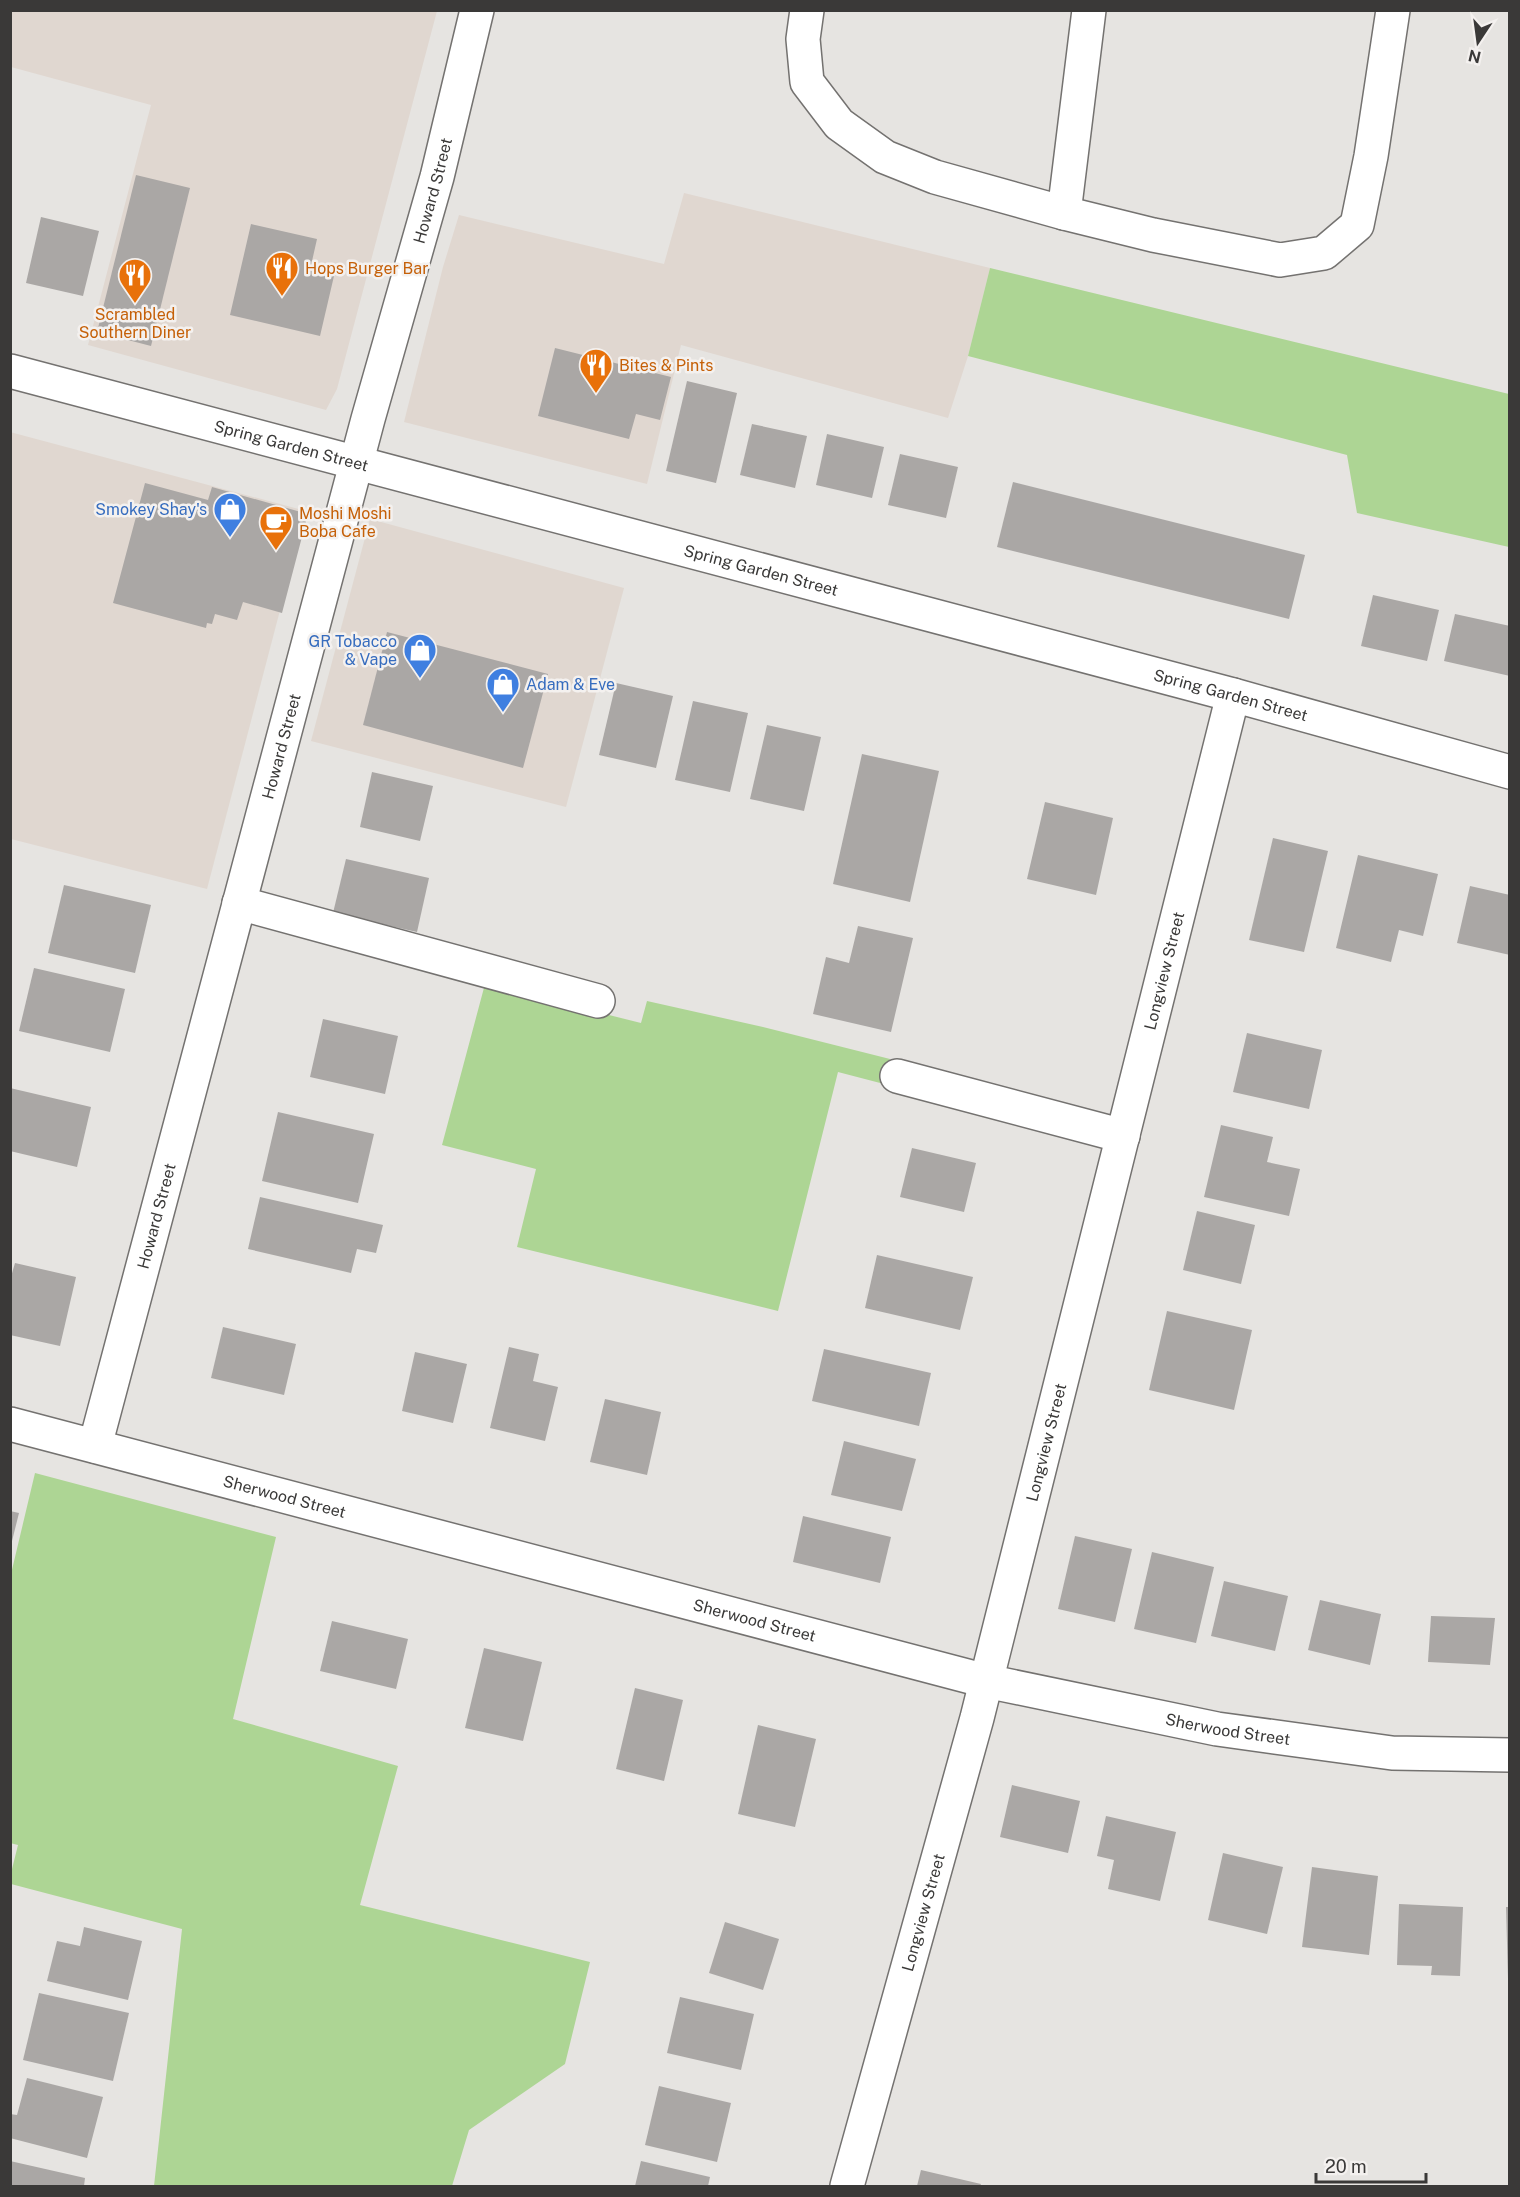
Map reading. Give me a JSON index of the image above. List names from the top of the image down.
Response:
{
  "streets": {
    "street": [
      "Howard Street",
      "Spring Garden Street",
      "Longview Street",
      "Sherwood Street"
    ]
  },
  "crossings": [
    ["Howard Street", "Spring Garden Street"],
    ["Howard Street", "Sherwood Street"],
    ["Spring Garden Street", "Longview Street"],
    ["Longview Street", "Sherwood Street"]
  ],
  "places": {
    "restaurant": ["Hops Burger Bar", "Scrambled Southern Diner", "Bites & Pints"],
    "shop": ["Smokey Shay's", "GR Tobacco & Vape", "Adam & Eve"],
    "cafe": ["Moshi Moshi Boba Cafe"]
  },
  "scale_bar": "20 m",
  "north": "bottom"
}
